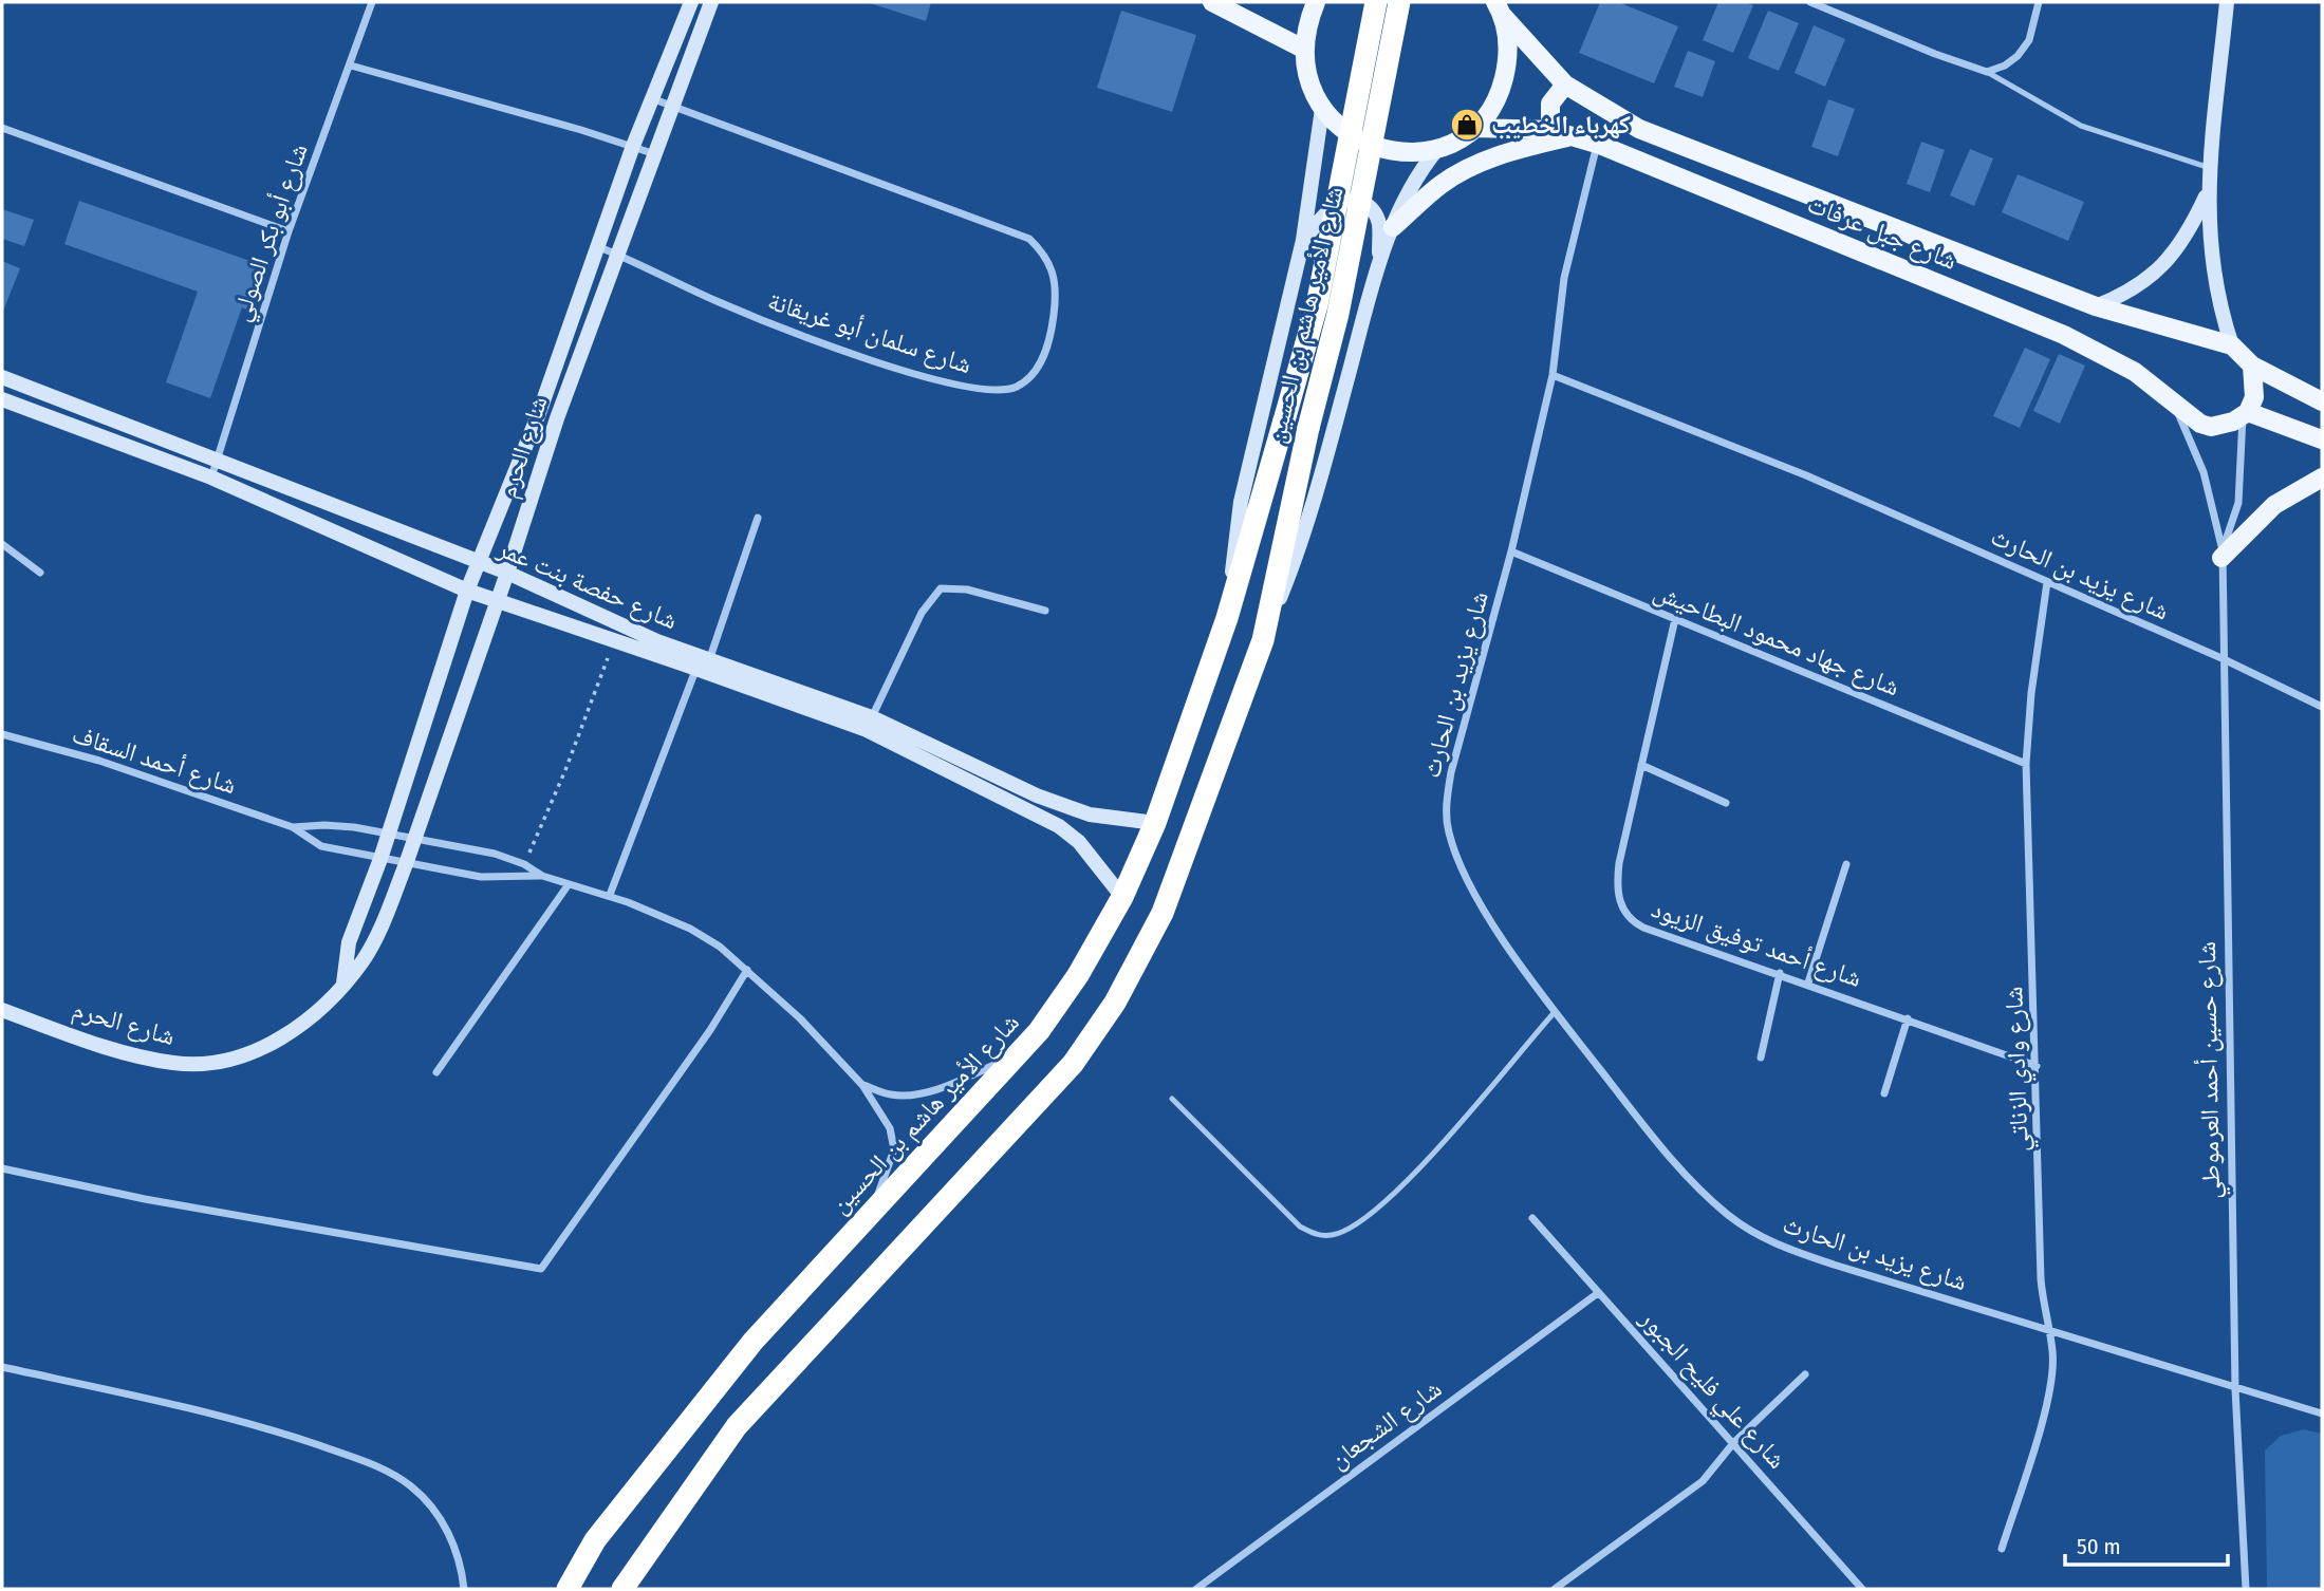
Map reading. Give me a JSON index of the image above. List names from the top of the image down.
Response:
{
  "streets": {
    "highway": ["شارع الأمير هاشم بن الحسين"],
    "main road": ["شارع جبل عرفات"],
    "street": [
      "شارع أبو بكر الصولي",
      "شارع سلمان أبو غريقانة",
      "شارع الحرم",
      "شارع يزيد بن الحارث",
      "شارع حفصة بنت عمر",
      "شارع جهاد محمود البطاحيش",
      "شارع أحمد السقاف",
      "شارع أحمد توفيق الزيود",
      "شارع وادي الزناتي",
      "شارع حسين أحمد العرموطي",
      "شارع علي فليح الجبور",
      "شارع الشجعان"
    ]
  },
  "crossings": [
    ["شارع أبو بكر الصولي", "شارع حفصة بنت عمر"],
    ["شارع جبل عرفات", "شارع حسين أحمد العرموطي"],
    ["شارع الأمير هاشم بن الحسين", "شارع حفصة بنت عمر"],
    ["شارع سلمان أبو غريقانة", "شارع الحرم"],
    ["شارع الحرم", "شارع حفصة بنت عمر"],
    ["شارع الحرم", "شارع أحمد السقاف"],
    ["شارع يزيد بن الحارث", "شارع جهاد محمود البطاحيش"],
    ["شارع يزيد بن الحارث", "شارع وادي الزناتي"],
    ["شارع يزيد بن الحارث", "شارع حسين أحمد العرموطي"],
    ["شارع جهاد محمود البطاحيش", "شارع أحمد توفيق الزيود"],
    ["شارع جهاد محمود البطاحيش", "شارع وادي الزناتي"],
    ["شارع أحمد توفيق الزيود", "شارع وادي الزناتي"],
    ["شارع علي فليح الجبور", "شارع الشجعان"]
  ],
  "places": {
    "shop": ["كهرباء الخطيب"]
  },
  "scale_bar": "50 m"
}
